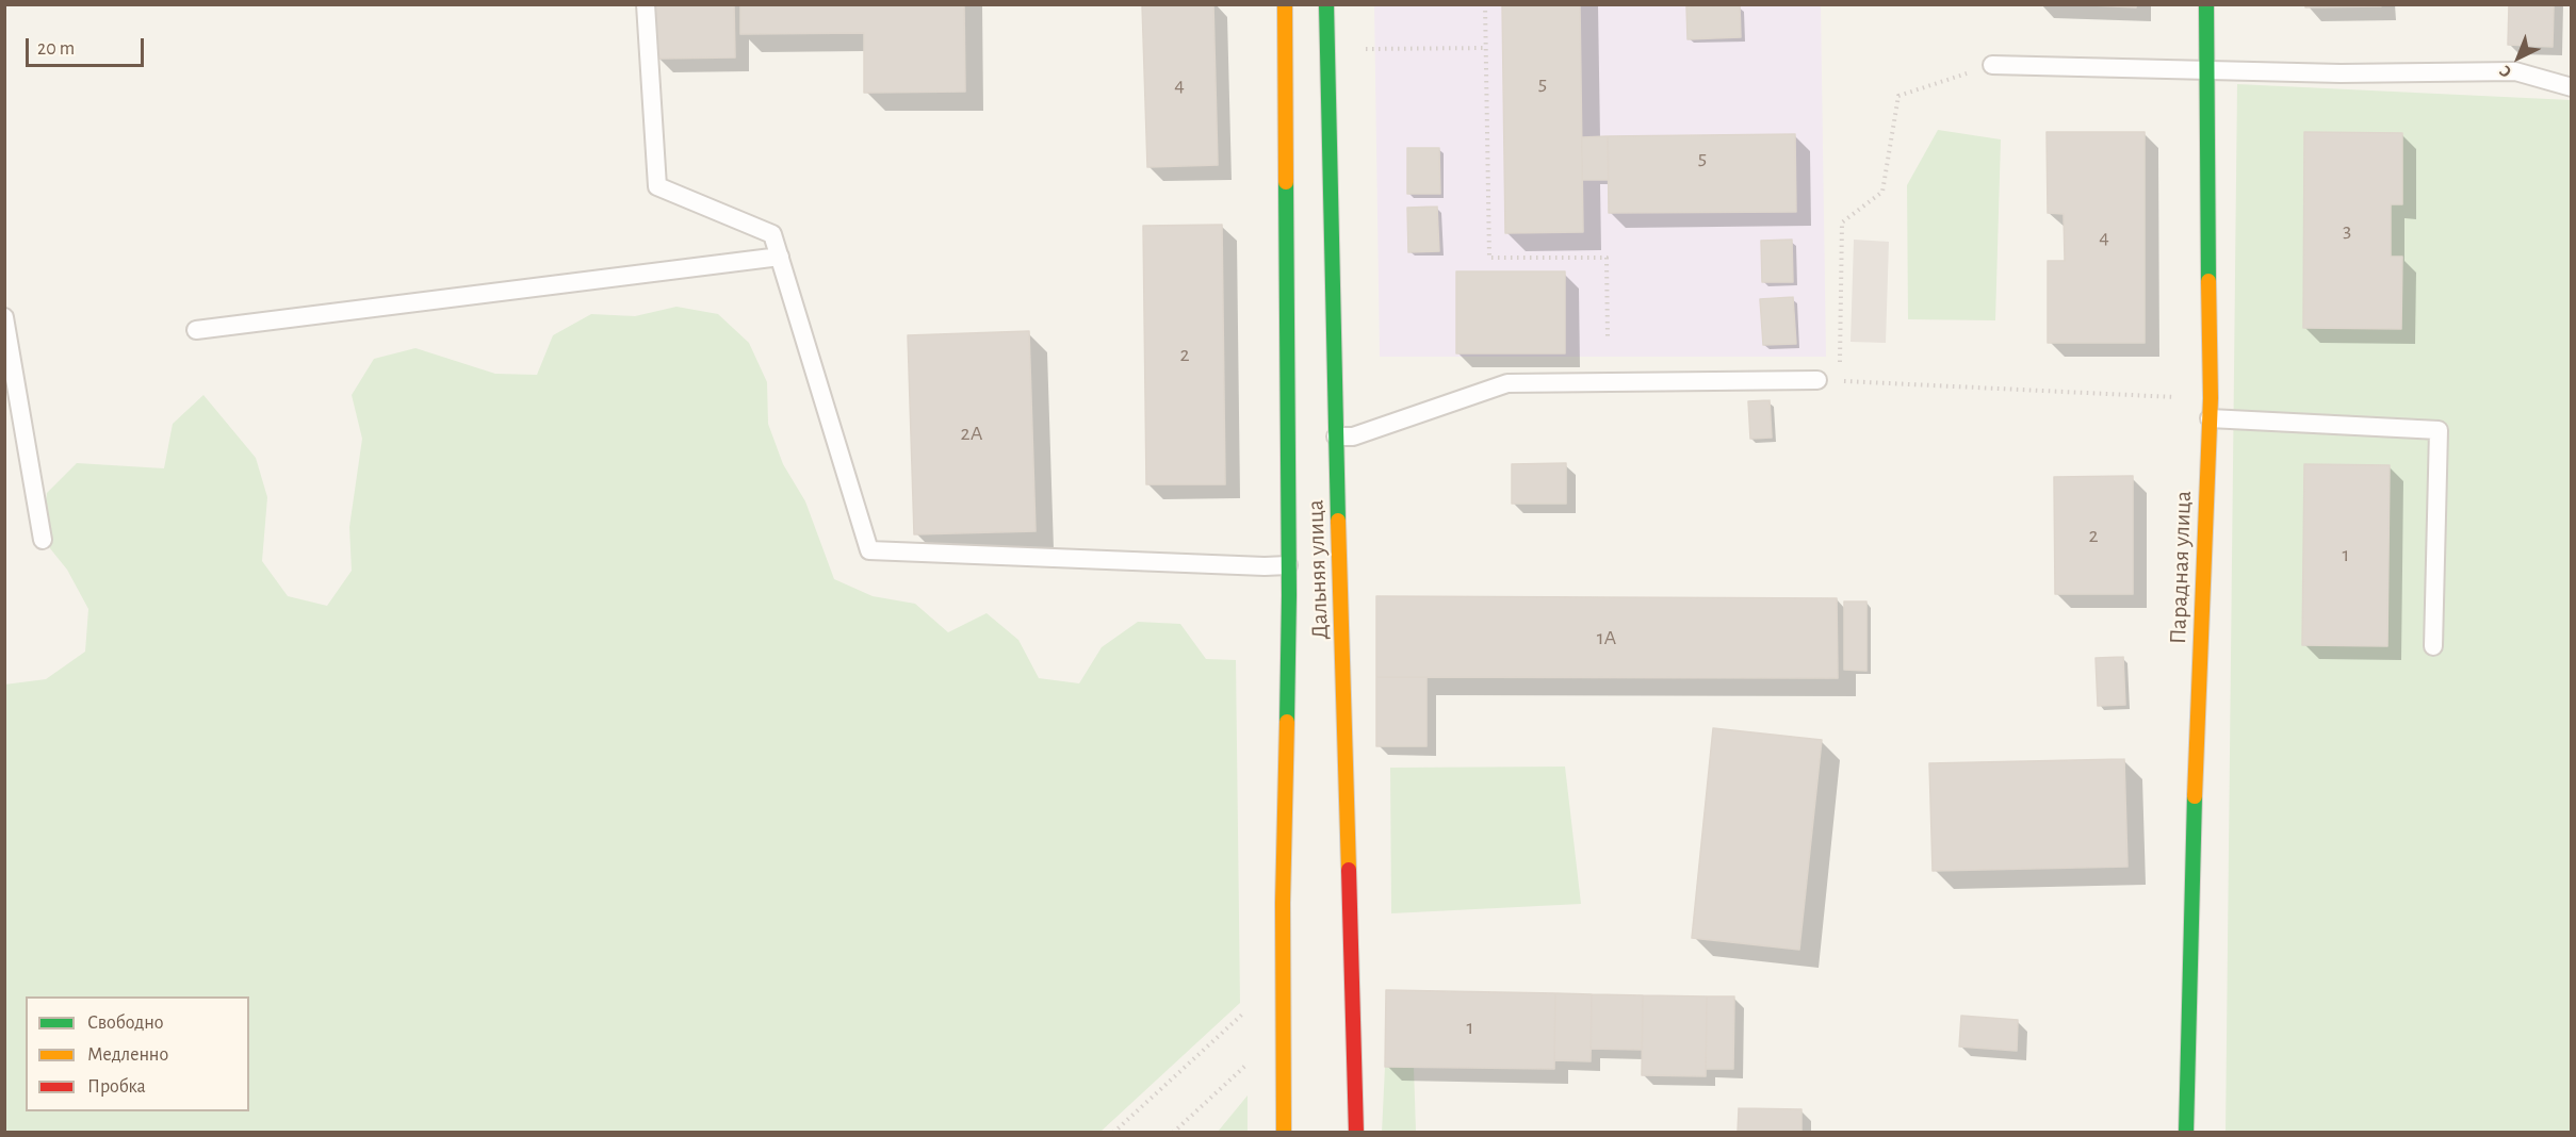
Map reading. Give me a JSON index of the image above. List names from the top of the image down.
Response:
{
  "streets": {
    "main road": ["Парадная улица", "Дальняя улица"]
  },
  "house_numbers": [
    "5",
    "4",
    "5",
    "3",
    "4",
    "2",
    "2А",
    "2",
    "1",
    "1А",
    "1"
  ],
  "legend": ["Свободно", "Медленно", "Пробка"],
  "scale_bar": "20 m",
  "north": "bottom left"
}
